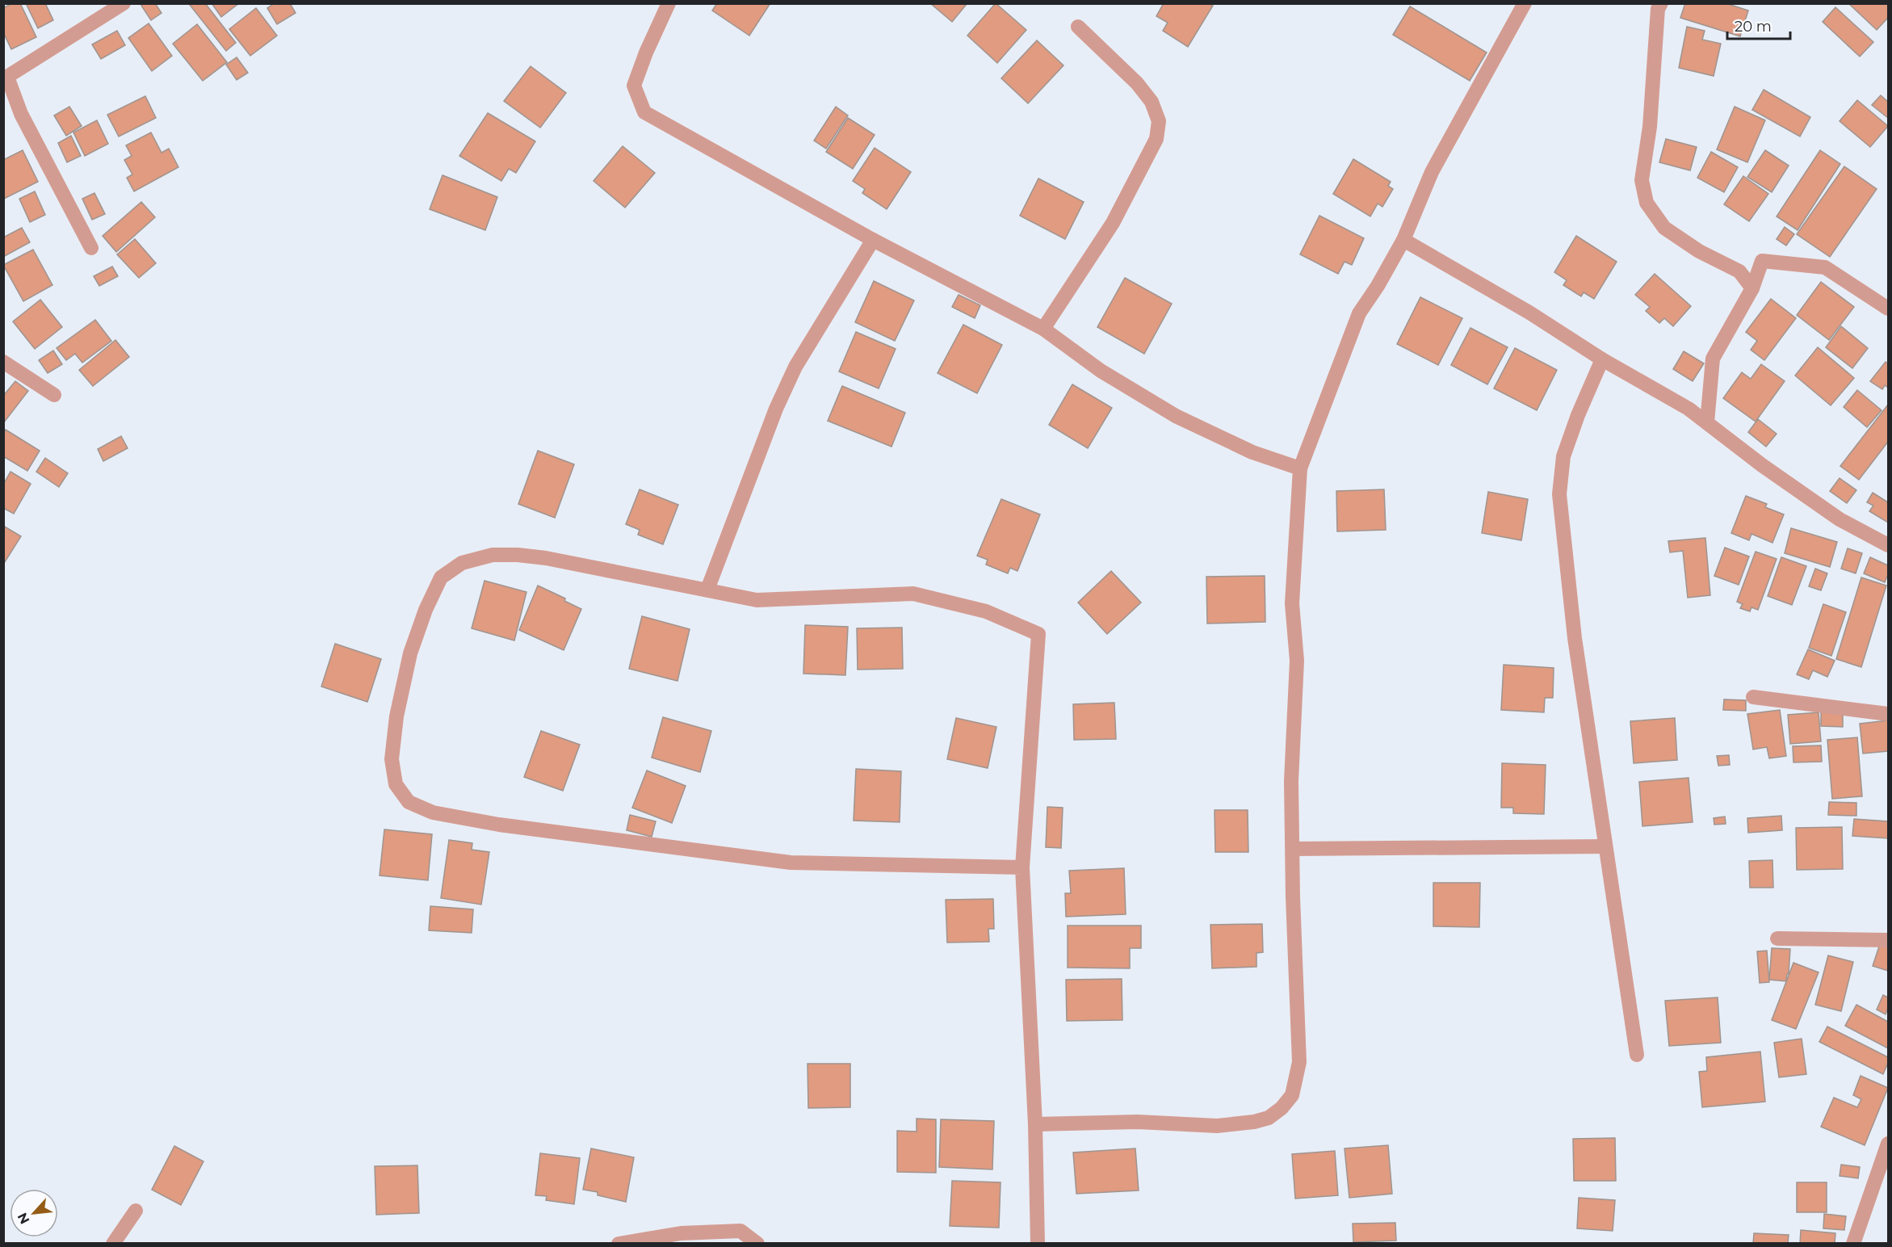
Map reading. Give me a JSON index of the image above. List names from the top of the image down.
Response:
{
  "scale_bar": "20 m",
  "north": "bottom left"
}
